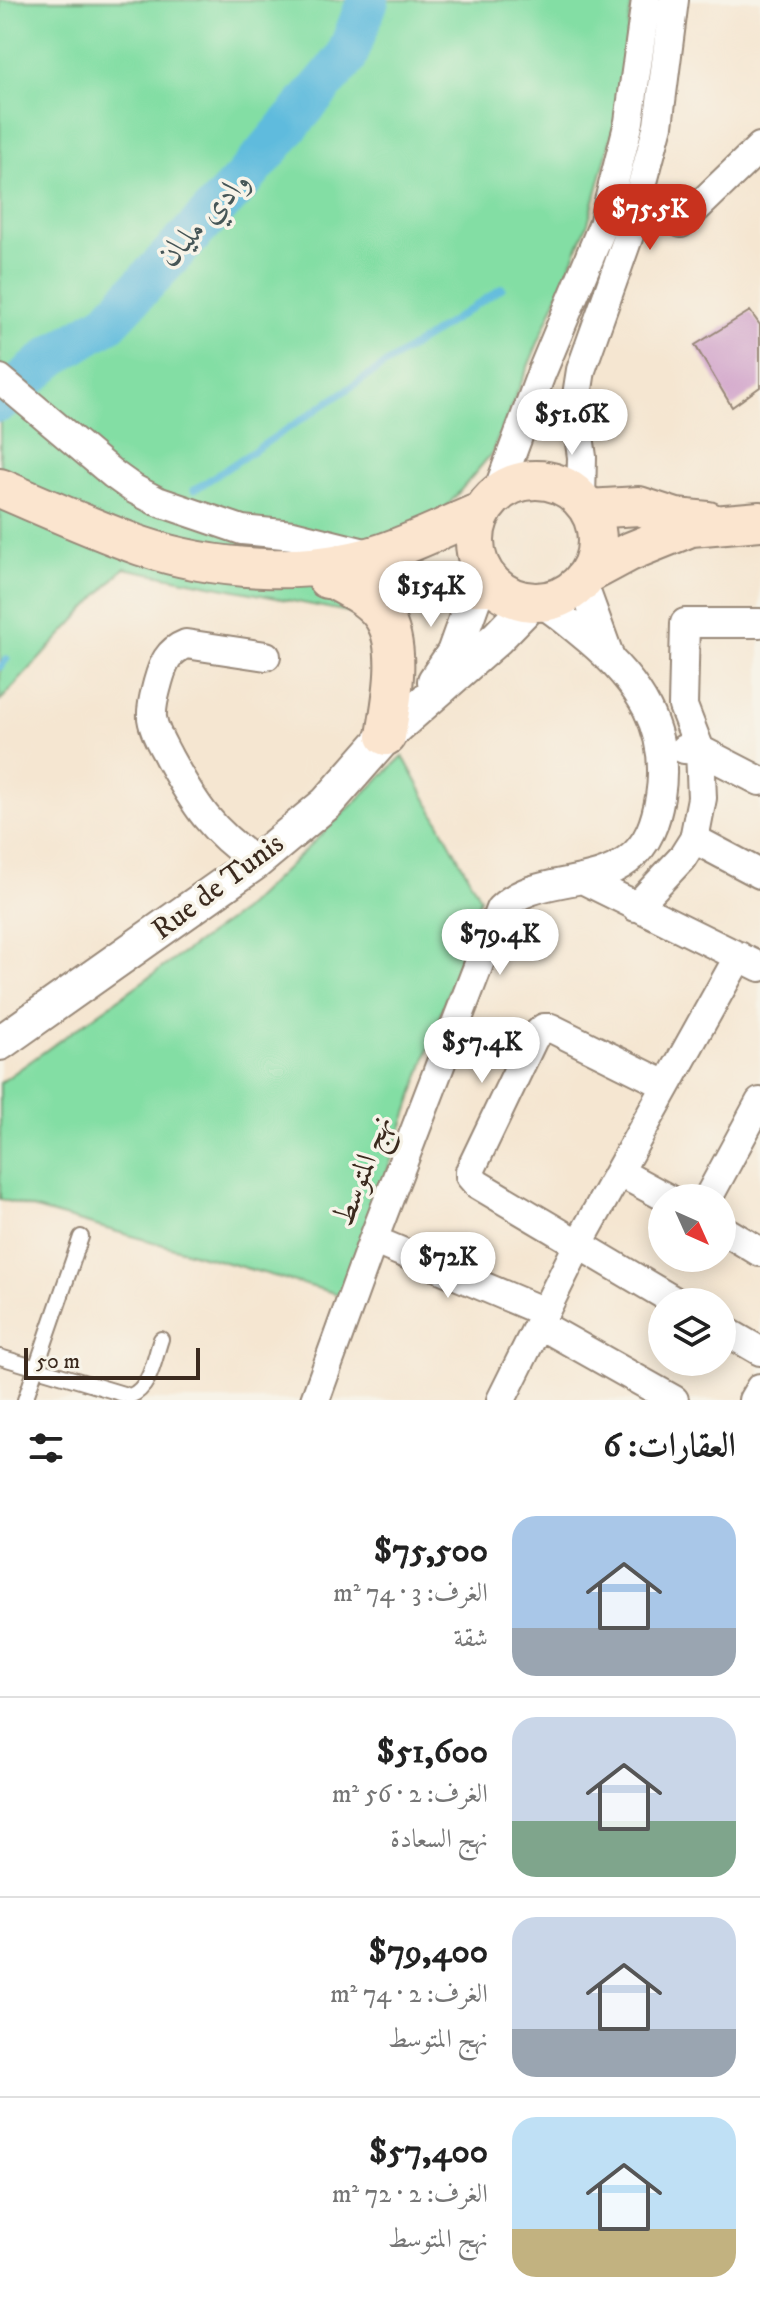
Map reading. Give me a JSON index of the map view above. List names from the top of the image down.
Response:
{
  "streets": {
    "street": ["Rue de Tunis", "نهج المتوسط"]
  },
  "water": ["وادي مليان"],
  "scale_bar": "50 m",
  "north": "bottom right",
  "page": {
    "price": [
      "$75.5K",
      "$51.6K",
      "$154K",
      "$79.4K",
      "$57.4K",
      "$72K"
    ],
    "scale": "50 m",
    "heading": "العقارات: 6",
    "list": [
      {
        "name": "$75,500",
        "note": "الغرف: 3 · 74 m² · شقة"
      },
      {
        "name": "$51,600",
        "note": "الغرف: 2 · 56 m² · نهج السعادة"
      },
      {
        "name": "$79,400",
        "note": "الغرف: 2 · 74 m² · نهج المتوسط"
      },
      {
        "name": "$57,400",
        "note": "الغرف: 2 · 72 m² · نهج المتوسط"
      }
    ]
  }
}
